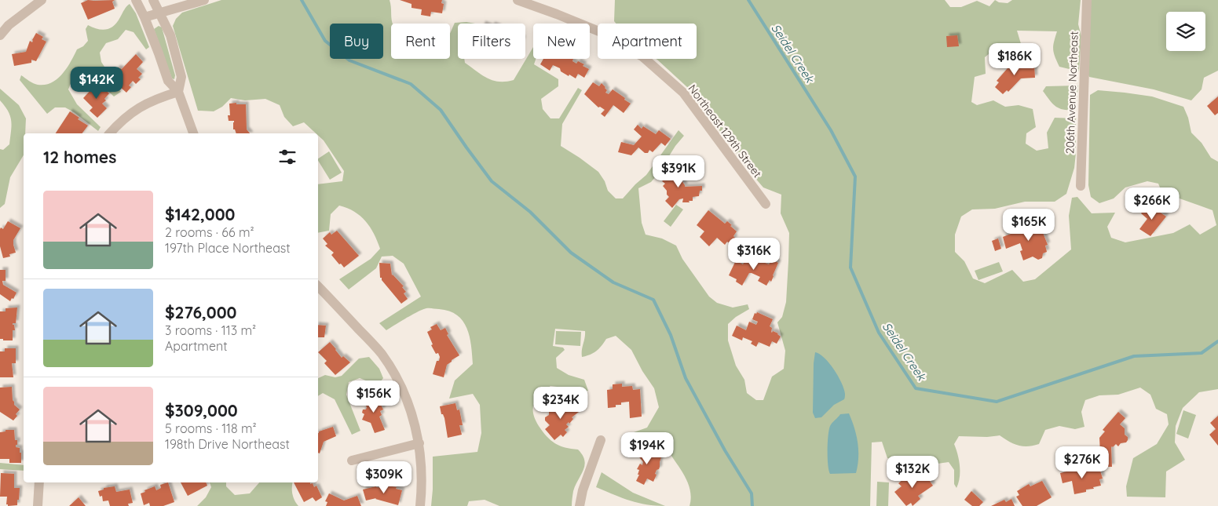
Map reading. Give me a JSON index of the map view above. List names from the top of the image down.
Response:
{
  "streets": {
    "street": ["206th Avenue Northeast", "Northeast 129th Street"]
  },
  "water": ["Seidel Creek"],
  "page": {
    "chip": [
      "Buy",
      "Rent",
      "Filters",
      "New",
      "Apartment"
    ],
    "price": [
      "$186K",
      "$142K",
      "$391K",
      "$266K",
      "$165K",
      "$316K",
      "$156K",
      "$234K",
      "$194K",
      "$276K",
      "$132K",
      "$309K"
    ],
    "heading": "12 homes",
    "list": [
      {
        "name": "$142,000",
        "note": "2 rooms · 66 m² · 197th Place Northeast"
      },
      {
        "name": "$276,000",
        "note": "3 rooms · 113 m² · Apartment"
      },
      {
        "name": "$309,000",
        "note": "5 rooms · 118 m² · 198th Drive Northeast"
      }
    ]
  }
}
